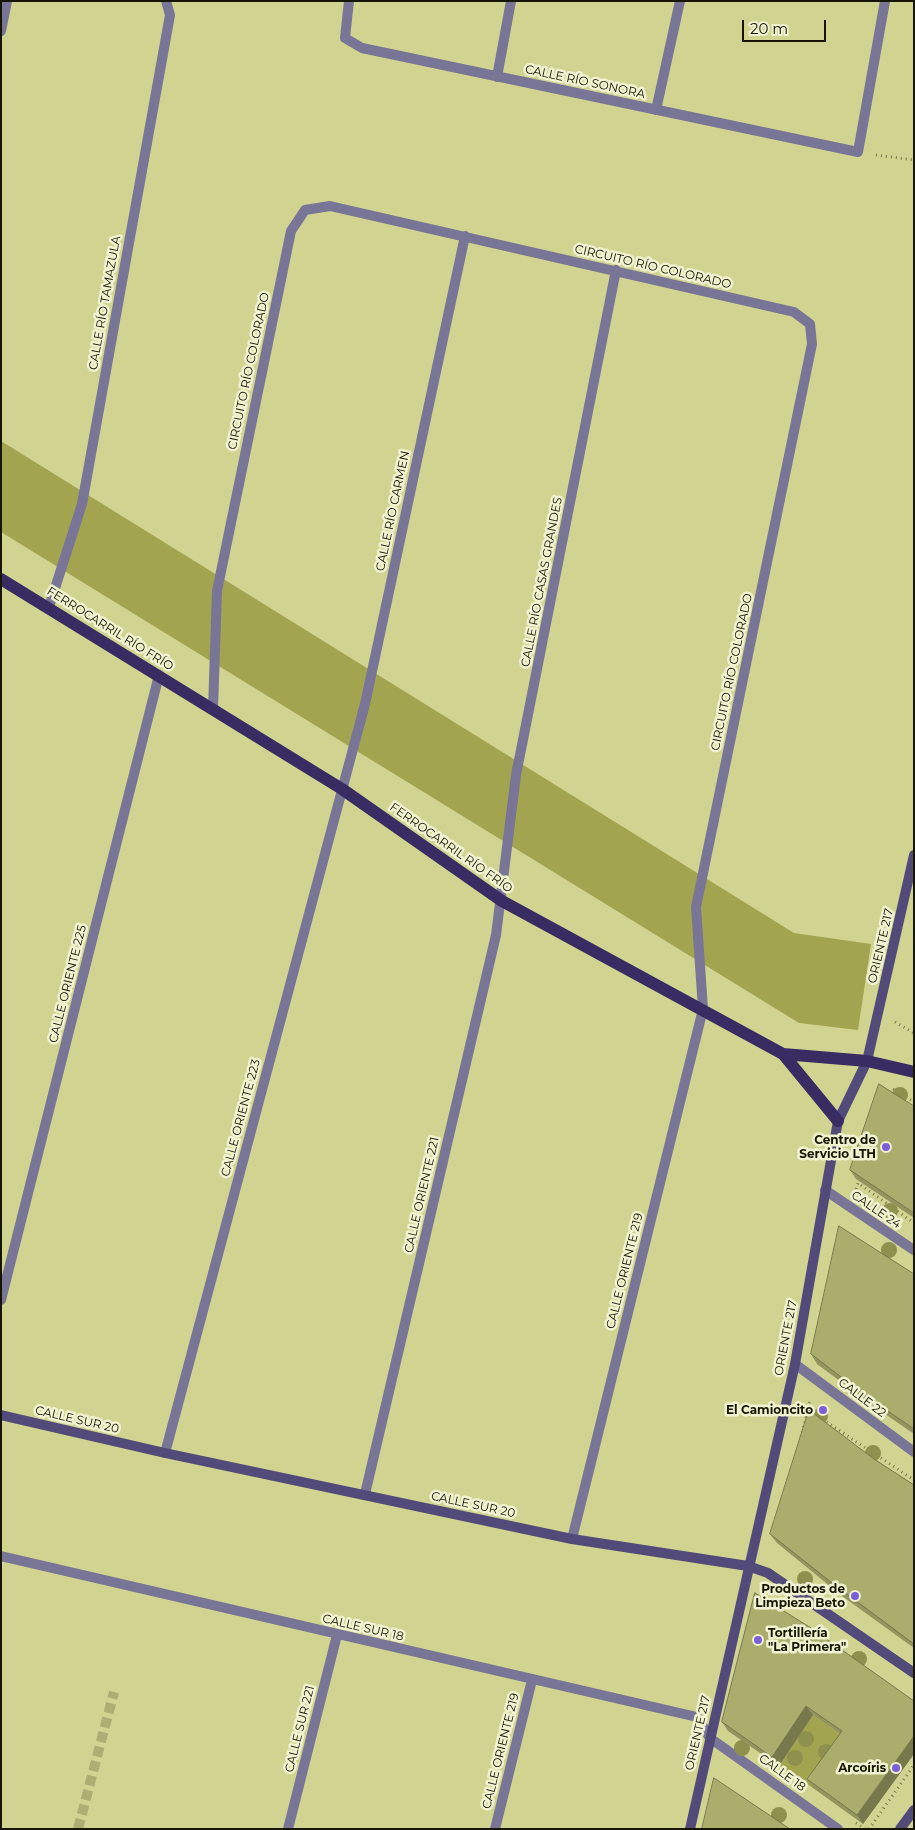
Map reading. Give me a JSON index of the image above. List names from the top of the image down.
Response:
{
  "streets": {
    "main road": ["FERROCARRIL RÍO FRÍO"],
    "street": [
      "CALLE RÍO SONORA",
      "CIRCUITO RÍO COLORADO",
      "CALLE RÍO TAMAZULA",
      "CALLE RÍO CARMEN",
      "CALLE RÍO CASAS GRANDES",
      "ORIENTE 217",
      "CALLE ORIENTE 225",
      "CALLE ORIENTE 223",
      "CALLE ORIENTE 221",
      "CALLE 24",
      "CALLE ORIENTE 219",
      "CALLE 22",
      "CALLE SUR 20",
      "CALLE SUR 18",
      "CALLE SUR 221",
      "CALLE 18"
    ]
  },
  "crossings": [
    ["CIRCUITO RÍO COLORADO", "CALLE RÍO CARMEN"],
    ["CIRCUITO RÍO COLORADO", "CALLE RÍO CASAS GRANDES"],
    ["CIRCUITO RÍO COLORADO", "FERROCARRIL RÍO FRÍO"],
    ["CIRCUITO RÍO COLORADO", "CALLE ORIENTE 219"],
    ["CALLE RÍO TAMAZULA", "FERROCARRIL RÍO FRÍO"],
    ["CALLE RÍO CARMEN", "FERROCARRIL RÍO FRÍO"],
    ["CALLE RÍO CARMEN", "CALLE ORIENTE 223"],
    ["CALLE RÍO CASAS GRANDES", "FERROCARRIL RÍO FRÍO"],
    ["CALLE RÍO CASAS GRANDES", "CALLE ORIENTE 221"],
    ["FERROCARRIL RÍO FRÍO", "ORIENTE 217"],
    ["FERROCARRIL RÍO FRÍO", "CALLE ORIENTE 225"],
    ["FERROCARRIL RÍO FRÍO", "CALLE ORIENTE 223"],
    ["FERROCARRIL RÍO FRÍO", "CALLE ORIENTE 221"],
    ["FERROCARRIL RÍO FRÍO", "CALLE ORIENTE 219"],
    ["ORIENTE 217", "CALLE 24"],
    ["ORIENTE 217", "CALLE 22"],
    ["ORIENTE 217", "CALLE SUR 20"],
    ["ORIENTE 217", "CALLE SUR 18"],
    ["ORIENTE 217", "CALLE 18"],
    ["CALLE ORIENTE 223", "CALLE SUR 20"],
    ["CALLE ORIENTE 221", "CALLE SUR 20"],
    ["CALLE ORIENTE 219", "CALLE SUR 20"],
    ["CALLE ORIENTE 219", "CALLE SUR 18"],
    ["CALLE SUR 18", "CALLE SUR 221"],
    ["CALLE SUR 18", "CALLE 18"]
  ],
  "places": [
    "Centro de Servicio LTH",
    "El Camioncito",
    "Productos de Limpieza Beto",
    "Tortillería \"La Primera\"",
    "Arcoíris"
  ],
  "scale_bar": "20 m"
}
